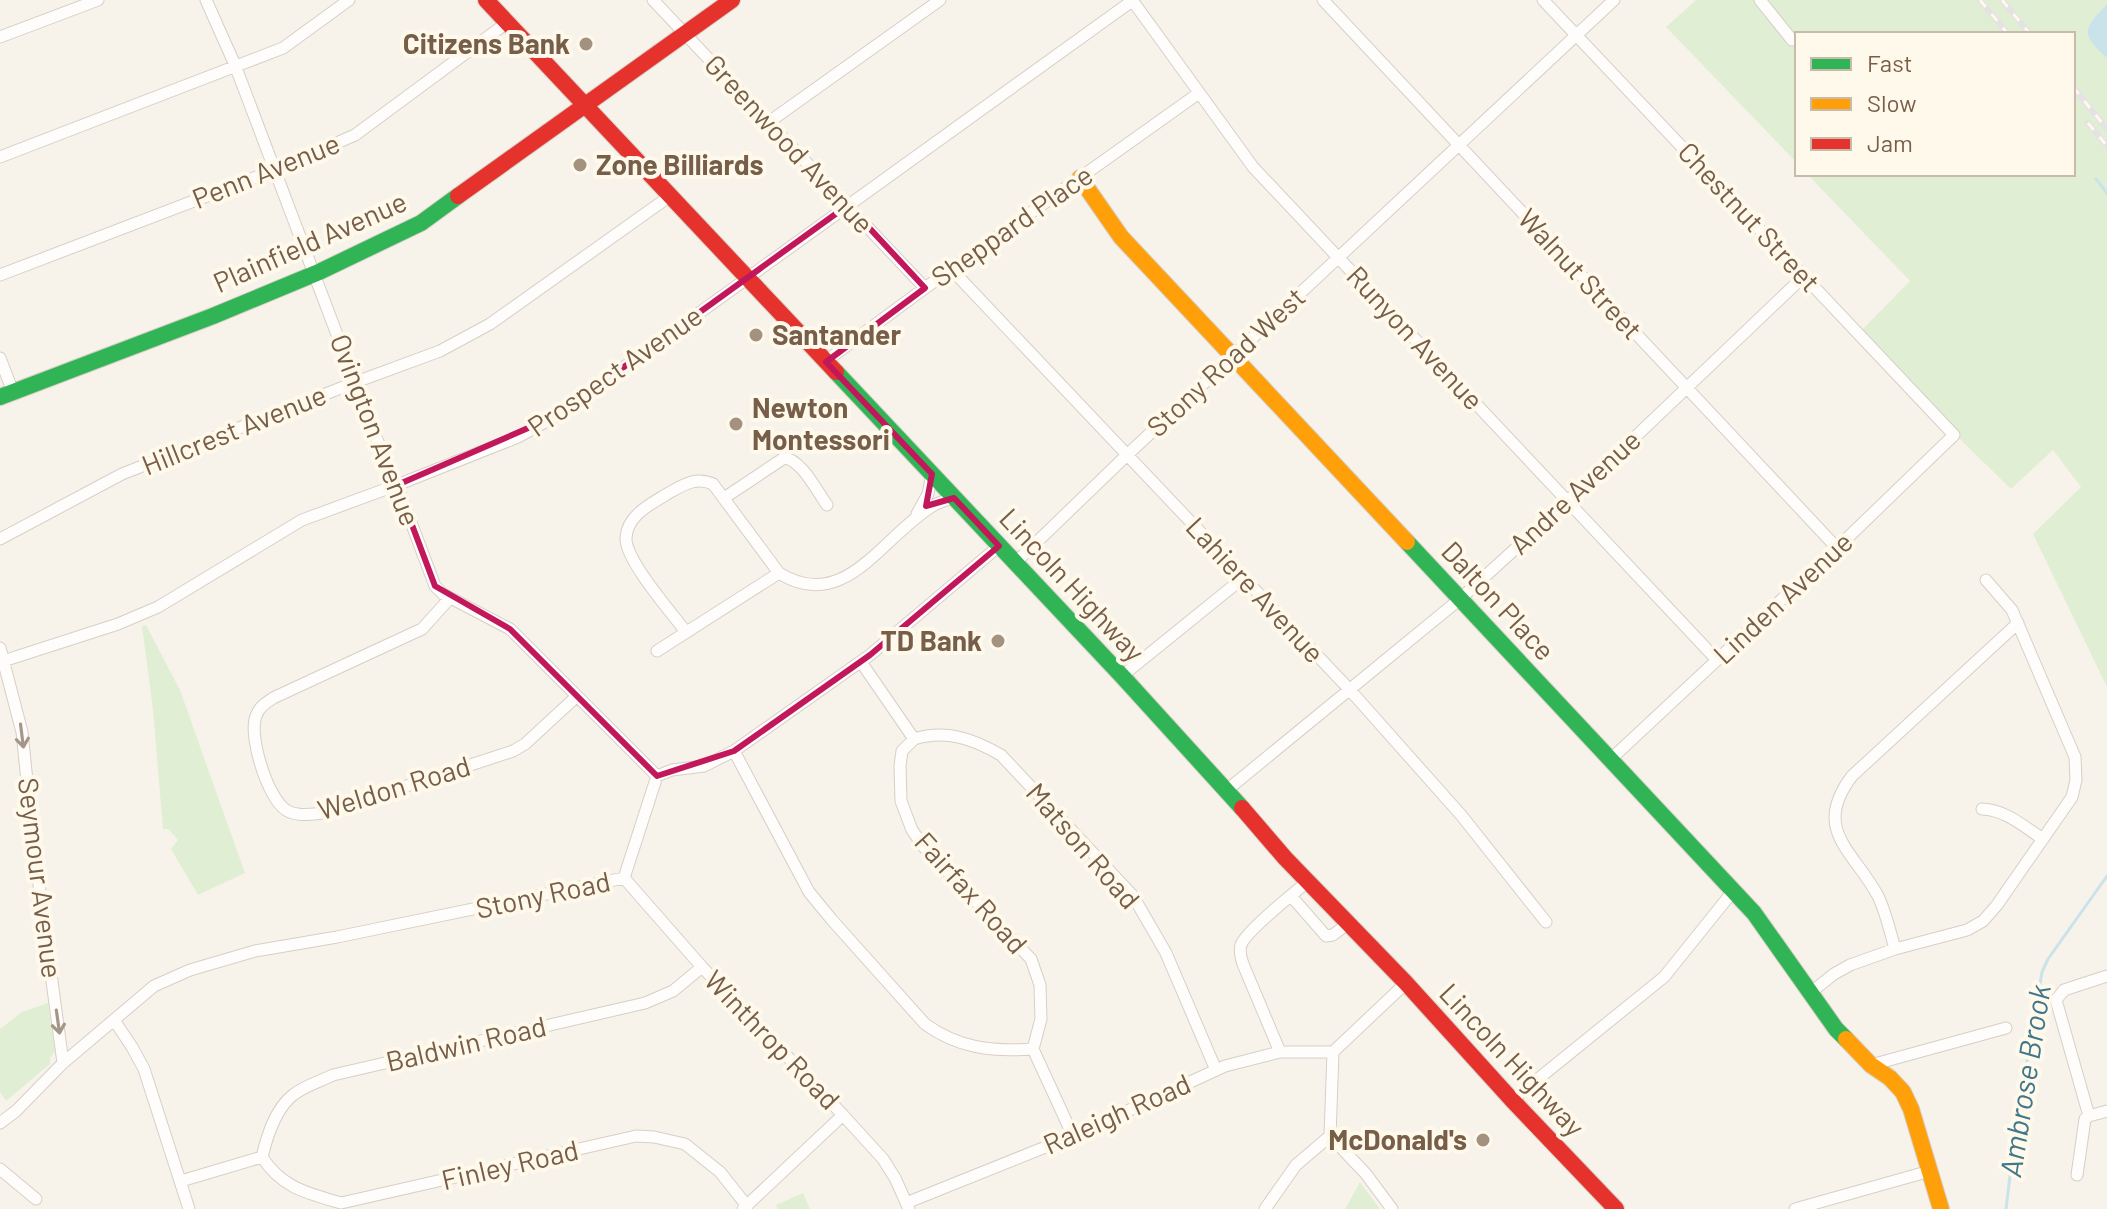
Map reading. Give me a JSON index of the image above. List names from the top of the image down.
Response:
{
  "streets": {
    "street": [
      "Greenwood Avenue",
      "Penn Avenue",
      "Chestnut Street",
      "Sheppard Place",
      "Plainfield Avenue",
      "Walnut Street",
      "Runyon Avenue",
      "Stony Road West",
      "Prospect Avenue",
      "Hillcrest Avenue",
      "Ovington Avenue",
      "Andre Avenue",
      "Lincoln Highway",
      "Lahiere Avenue",
      "Linden Avenue",
      "Dalton Place",
      "Weldon Road",
      "Matson Road",
      "Seymour Avenue",
      "Fairfax Road",
      "Stony Road",
      "Winthrop Road",
      "Baldwin Road",
      "Raleigh Road",
      "Finley Road"
    ]
  },
  "crossings": [
    ["Greenwood Avenue", "Sheppard Place"],
    ["Greenwood Avenue", "Plainfield Avenue"],
    ["Greenwood Avenue", "Prospect Avenue"],
    ["Penn Avenue", "Ovington Avenue"],
    ["Penn Avenue", "Lincoln Highway"],
    ["Chestnut Street", "Stony Road West"],
    ["Chestnut Street", "Andre Avenue"],
    ["Chestnut Street", "Linden Avenue"],
    ["Sheppard Place", "Runyon Avenue"],
    ["Sheppard Place", "Lincoln Highway"],
    ["Sheppard Place", "Lahiere Avenue"],
    ["Sheppard Place", "Dalton Place"],
    ["Plainfield Avenue", "Ovington Avenue"],
    ["Plainfield Avenue", "Lincoln Highway"],
    ["Walnut Street", "Stony Road West"],
    ["Walnut Street", "Andre Avenue"],
    ["Walnut Street", "Linden Avenue"],
    ["Runyon Avenue", "Stony Road West"],
    ["Runyon Avenue", "Prospect Avenue"],
    ["Runyon Avenue", "Andre Avenue"],
    ["Runyon Avenue", "Linden Avenue"],
    ["Stony Road West", "Lincoln Highway"],
    ["Stony Road West", "Lahiere Avenue"],
    ["Stony Road West", "Dalton Place"],
    ["Prospect Avenue", "Ovington Avenue"],
    ["Prospect Avenue", "Lincoln Highway"],
    ["Prospect Avenue", "Seymour Avenue"],
    ["Hillcrest Avenue", "Ovington Avenue"],
    ["Hillcrest Avenue", "Lincoln Highway"],
    ["Ovington Avenue", "Weldon Road"],
    ["Ovington Avenue", "Stony Road"],
    ["Andre Avenue", "Lincoln Highway"],
    ["Andre Avenue", "Lahiere Avenue"],
    ["Andre Avenue", "Dalton Place"],
    ["Linden Avenue", "Dalton Place"],
    ["Matson Road", "Fairfax Road"],
    ["Matson Road", "Raleigh Road"],
    ["Seymour Avenue", "Stony Road"],
    ["Stony Road", "Winthrop Road"],
    ["Winthrop Road", "Baldwin Road"],
    ["Winthrop Road", "Raleigh Road"],
    ["Baldwin Road", "Finley Road"]
  ],
  "one_way": ["Seymour Avenue"],
  "water": ["Ambrose Brook"],
  "places": [
    "Citizens Bank",
    "Zone Billiards",
    "Santander",
    "Newton Montessori",
    "TD Bank",
    "McDonald's"
  ],
  "legend": ["Fast", "Slow", "Jam"]
}
